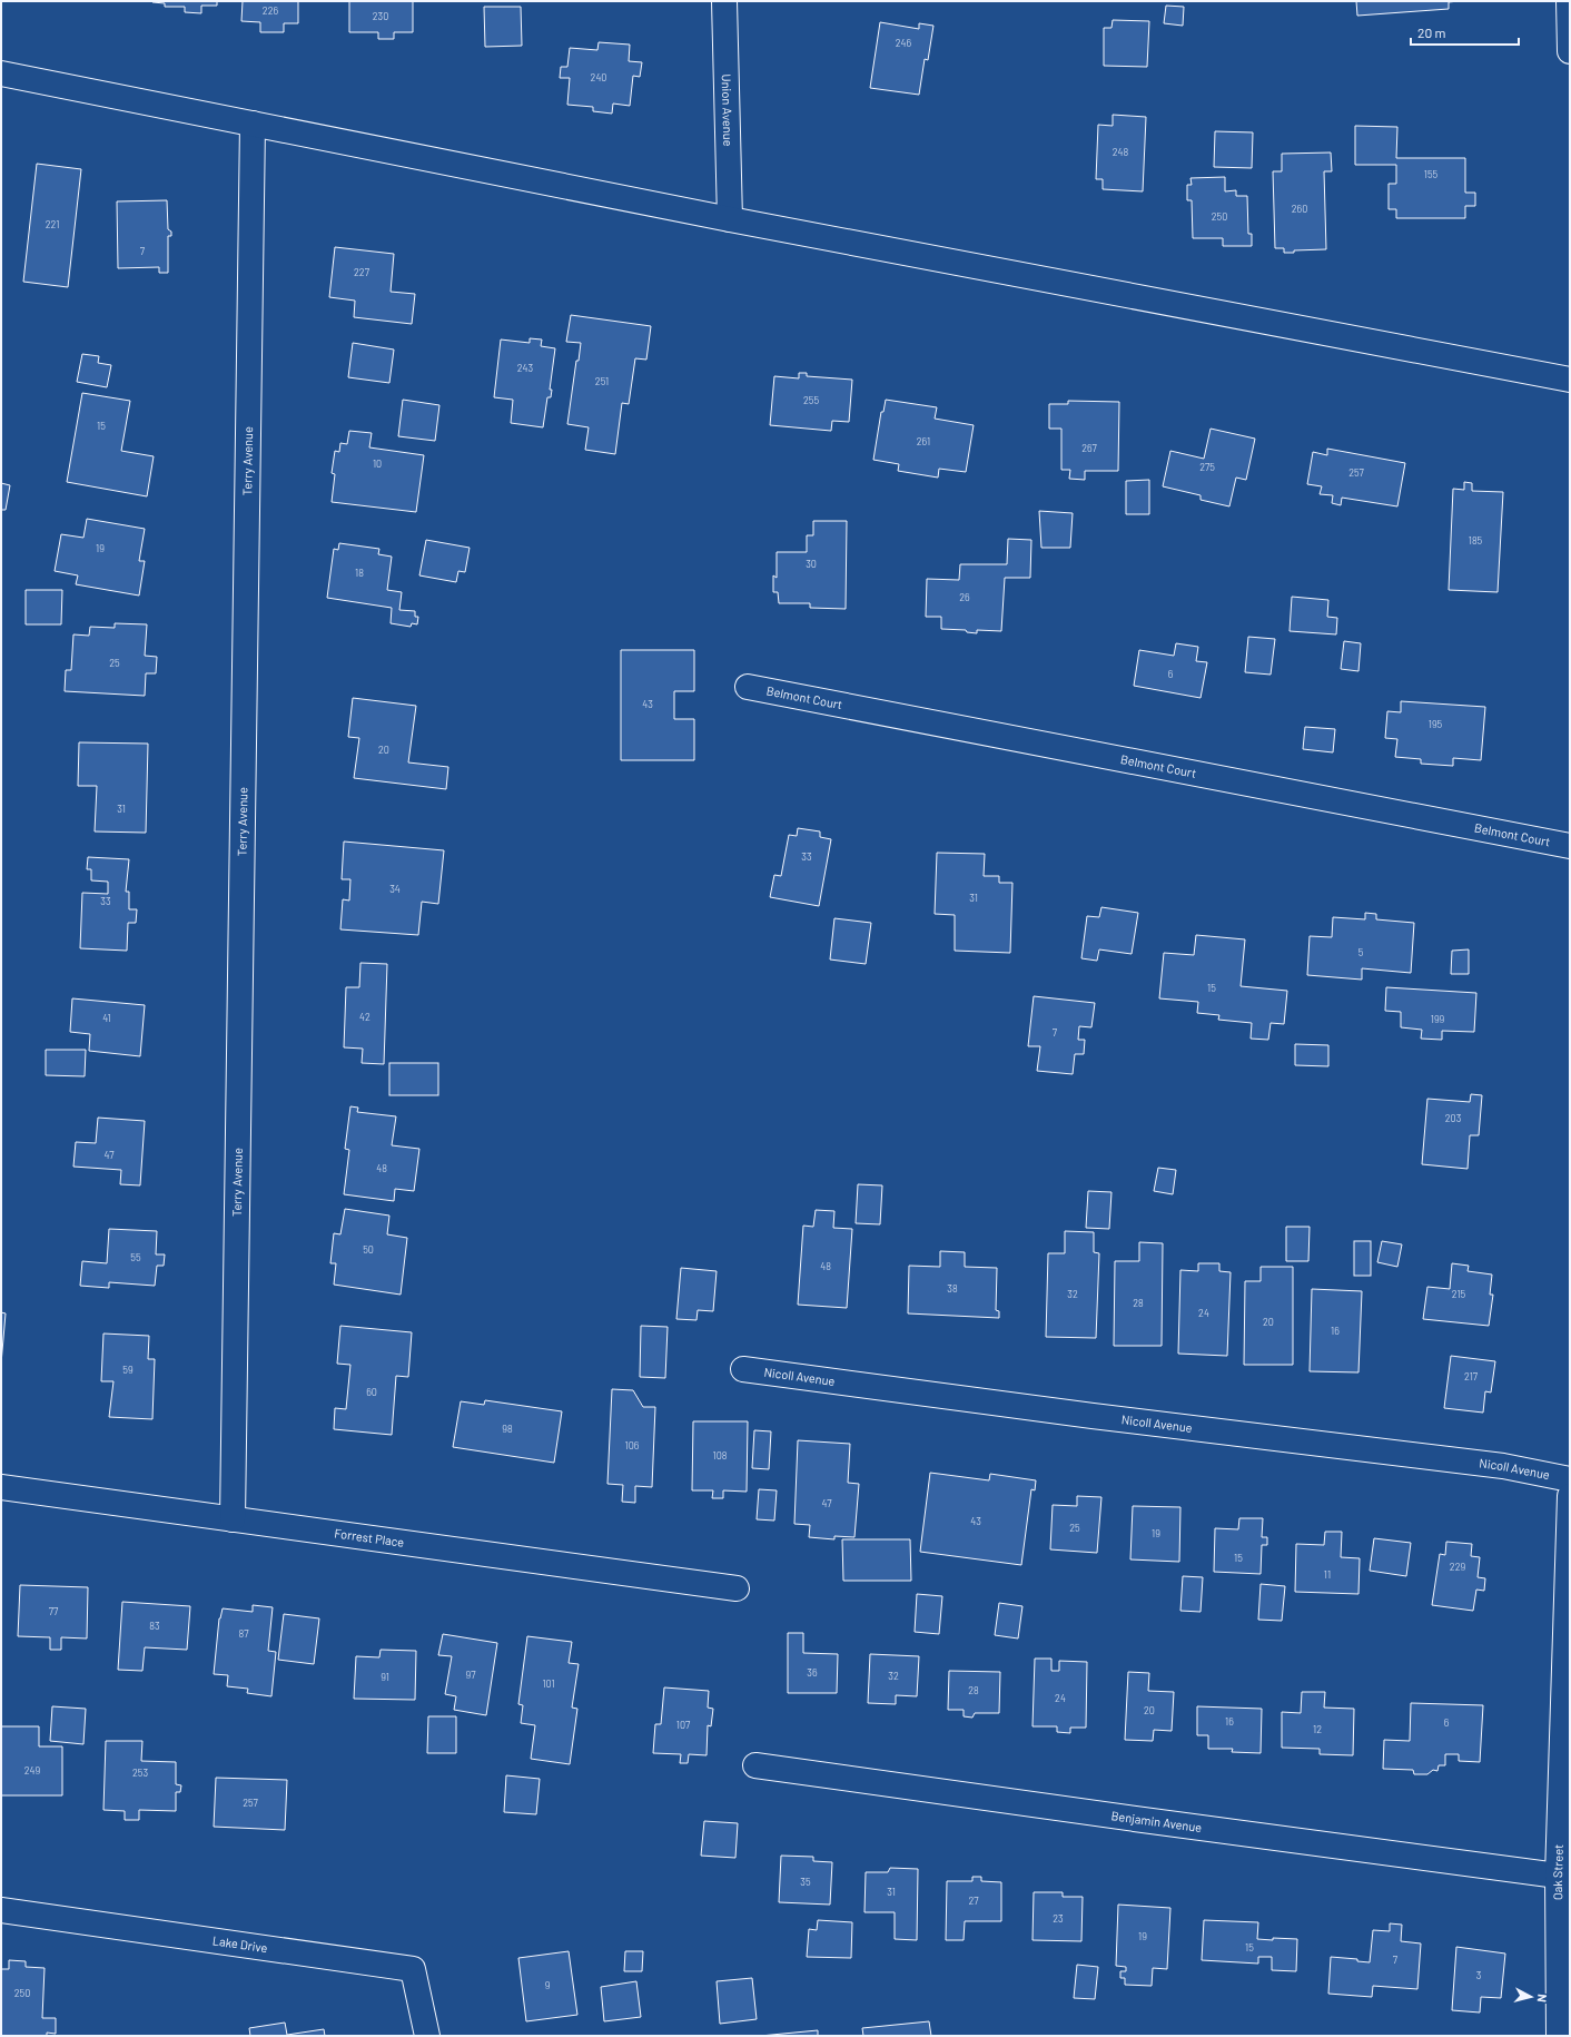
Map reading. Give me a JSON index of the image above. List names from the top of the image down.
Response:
{
  "streets": {
    "street": [
      "Union Avenue",
      "Terry Avenue",
      "Belmont Court",
      "Nicoll Avenue",
      "Forrest Place",
      "Benjamin Avenue",
      "Oak Street",
      "Lake Drive"
    ]
  },
  "crossings": [
    ["Terry Avenue", "Forrest Place"],
    ["Benjamin Avenue", "Oak Street"]
  ],
  "house_numbers": [
    "226",
    "230",
    "246",
    "240",
    "248",
    "155",
    "260",
    "250",
    "221",
    "7",
    "227",
    "243",
    "251",
    "255",
    "15",
    "261",
    "267",
    "10",
    "275",
    "257",
    "185",
    "19",
    "30",
    "18",
    "26",
    "25",
    "6",
    "43",
    "195",
    "20",
    "31",
    "33",
    "34",
    "31",
    "33",
    "5",
    "15",
    "42",
    "41",
    "199",
    "7",
    "203",
    "47",
    "48",
    "50",
    "55",
    "48",
    "38",
    "32",
    "215",
    "28",
    "24",
    "20",
    "16",
    "59",
    "217",
    "60",
    "98",
    "106",
    "108",
    "47",
    "43",
    "25",
    "19",
    "15",
    "229",
    "11",
    "77",
    "83",
    "87",
    "36",
    "97",
    "32",
    "91",
    "101",
    "28",
    "24",
    "20",
    "16",
    "6",
    "107",
    "12",
    "249",
    "253",
    "257",
    "35",
    "31",
    "27",
    "23",
    "19",
    "15",
    "7",
    "3",
    "9",
    "250"
  ],
  "scale_bar": "20 m",
  "north": "right"
}
